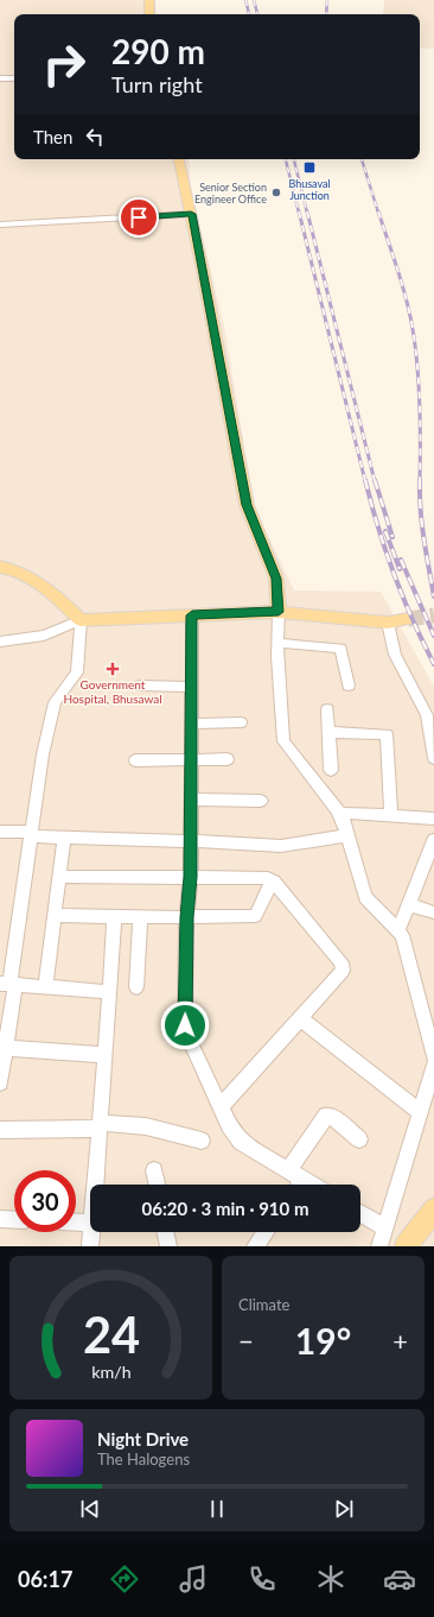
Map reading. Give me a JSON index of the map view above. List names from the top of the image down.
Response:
{
  "places": {
    "transit": ["Bhusaval Junction"],
    "other": ["Senior Section Engineer Office"],
    "health": ["Government Hospital, Bhusawal"]
  },
  "page": {
    "turn": ["290 m", "Turn right"],
    "then": "Then",
    "limit": "30",
    "trip": "06:20 · 3 min · 910 m",
    "tile": "Climate",
    "heat": ["−", "19°", "+"],
    "song": ["Night Drive", "The Halogens"],
    "tabs": "06:17",
    "gauge": ["24", "km/h"]
  }
}
